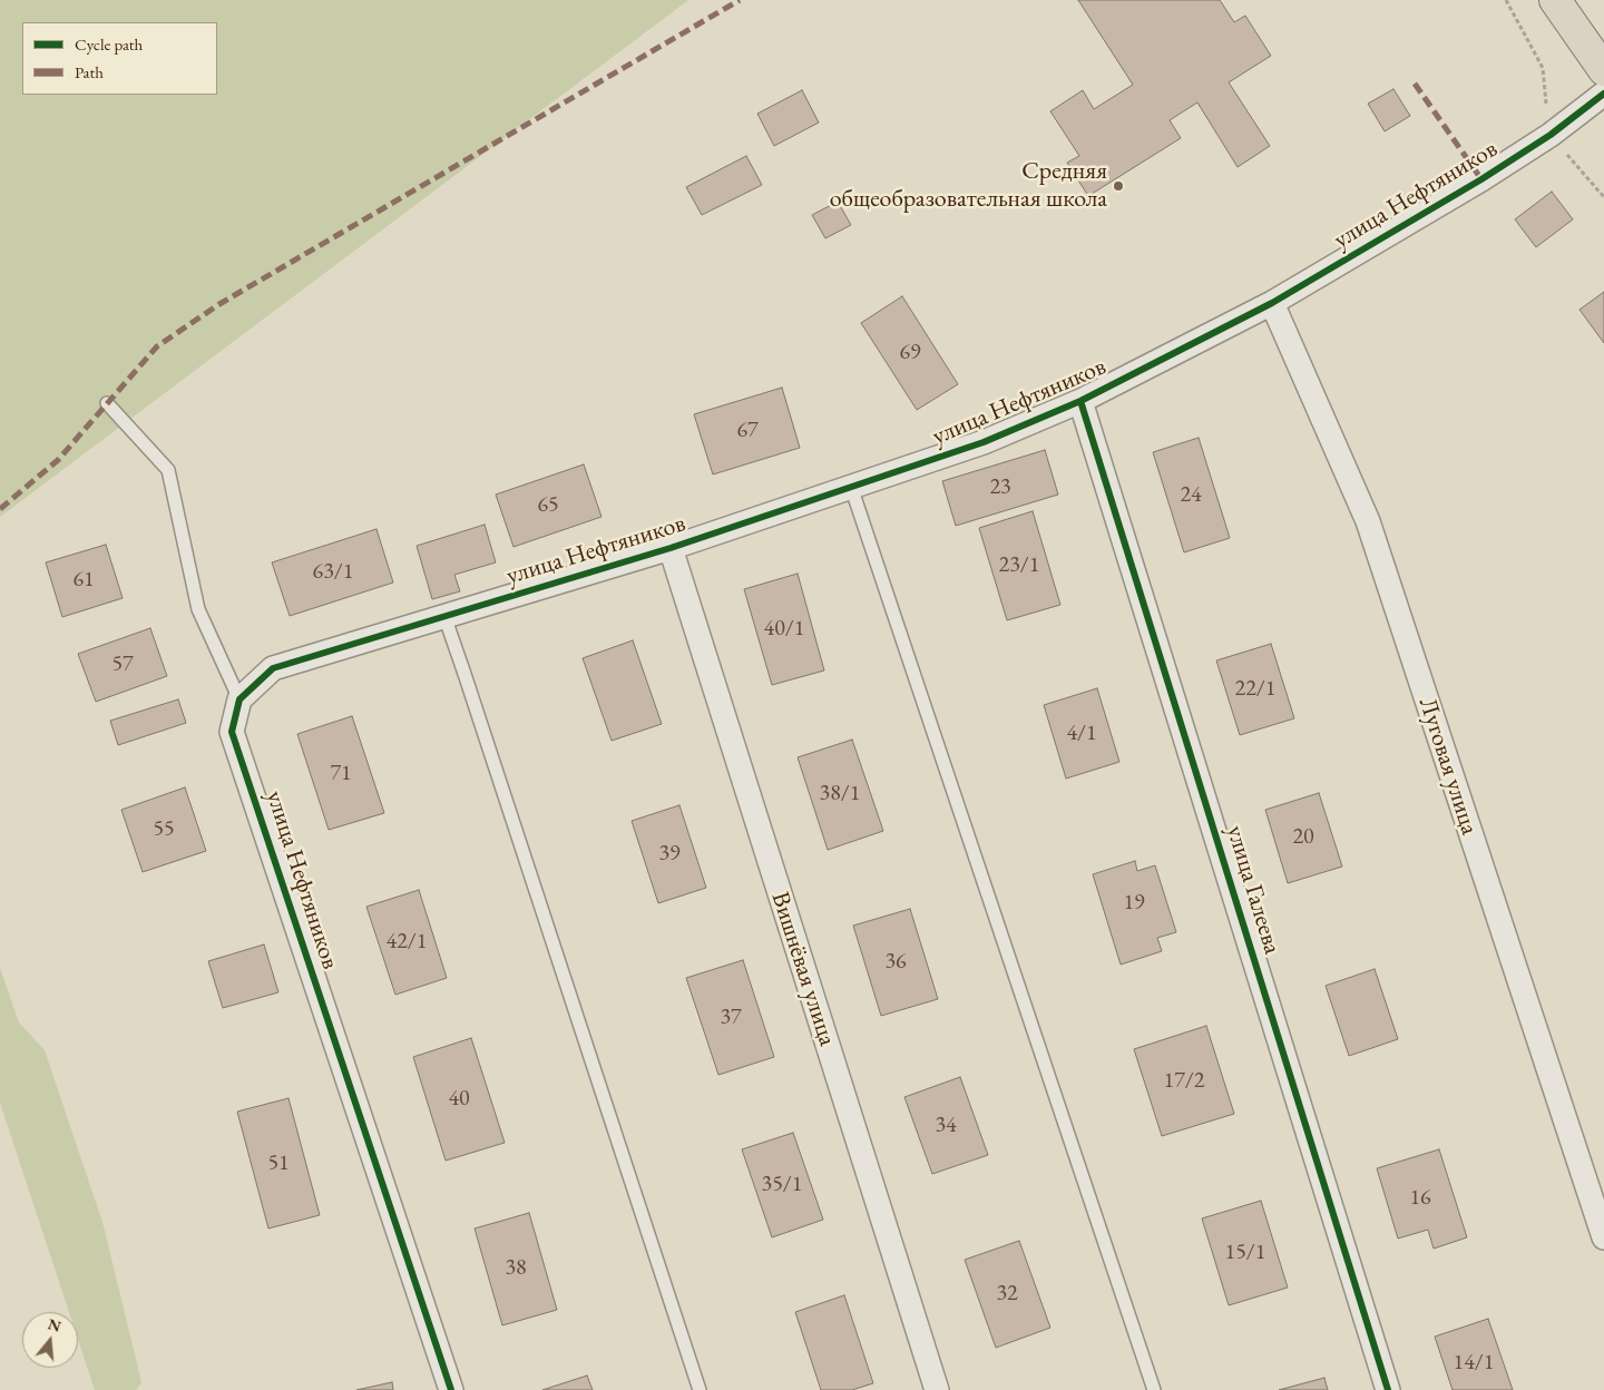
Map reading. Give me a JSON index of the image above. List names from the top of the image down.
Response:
{
  "streets": {
    "street": [
      "улица Нефтяников",
      "Луговая улица",
      "улица Галеева",
      "Вишнёвая улица"
    ]
  },
  "crossings": [
    ["улица Нефтяников", "Луговая улица"],
    ["улица Нефтяников", "улица Галеева"],
    ["улица Нефтяников", "Вишнёвая улица"]
  ],
  "places": ["Cредняя общеобразовательная школа"],
  "house_numbers": [
    "69",
    "67",
    "23",
    "24",
    "65",
    "23/1",
    "63/1",
    "61",
    "40/1",
    "57",
    "22/1",
    "4/1",
    "71",
    "38/1",
    "55",
    "20",
    "39",
    "19",
    "42/1",
    "36",
    "37",
    "17/2",
    "40",
    "34",
    "51",
    "35/1",
    "16",
    "15/1",
    "38",
    "32",
    "14/1"
  ],
  "legend": ["Cycle path", "Path"],
  "north": "top"
}
